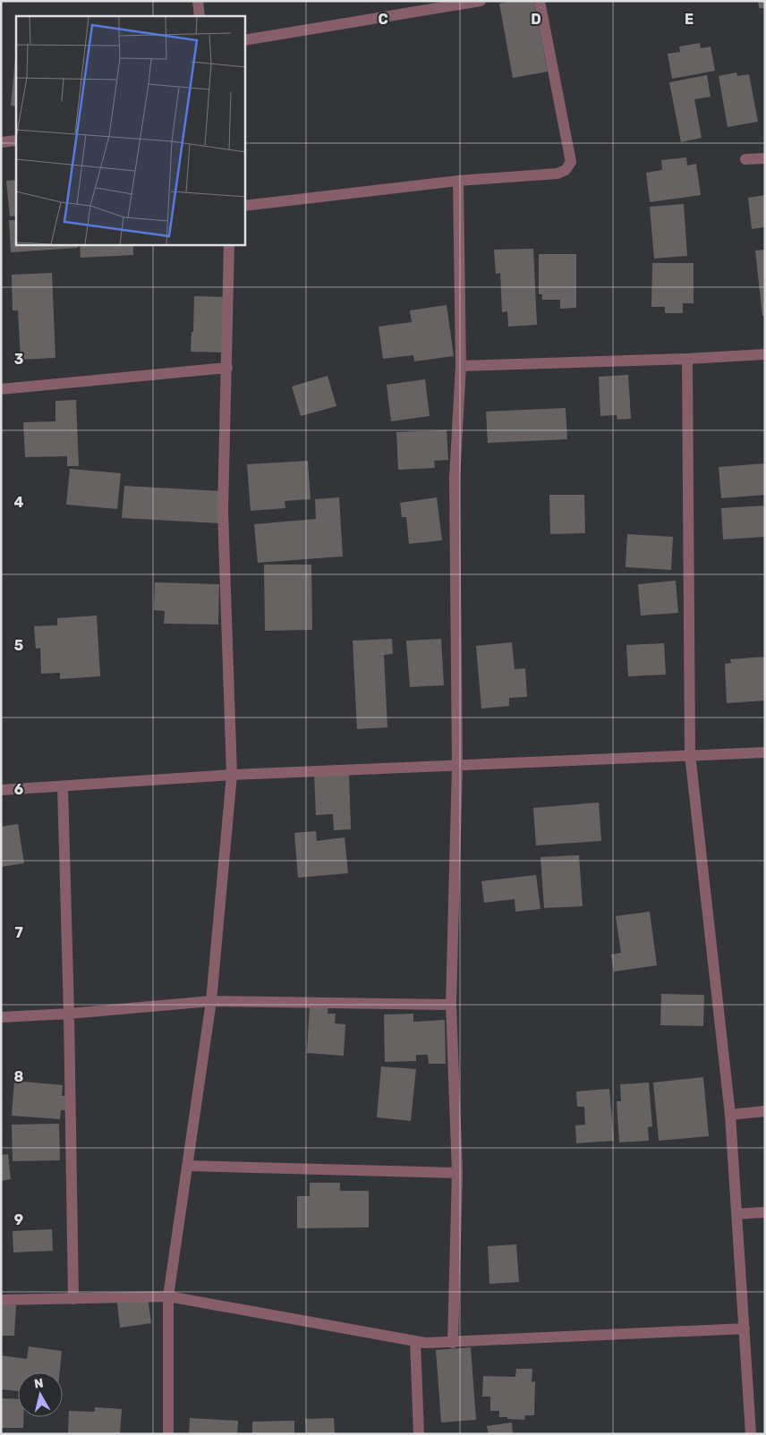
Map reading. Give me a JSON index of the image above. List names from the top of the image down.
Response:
{
  "north": "top",
  "grid": {
    "columns": ["C", "D", "E"],
    "rows": [
      "3",
      "4",
      "5",
      "6",
      "7",
      "8",
      "9"
    ]
  }
}
